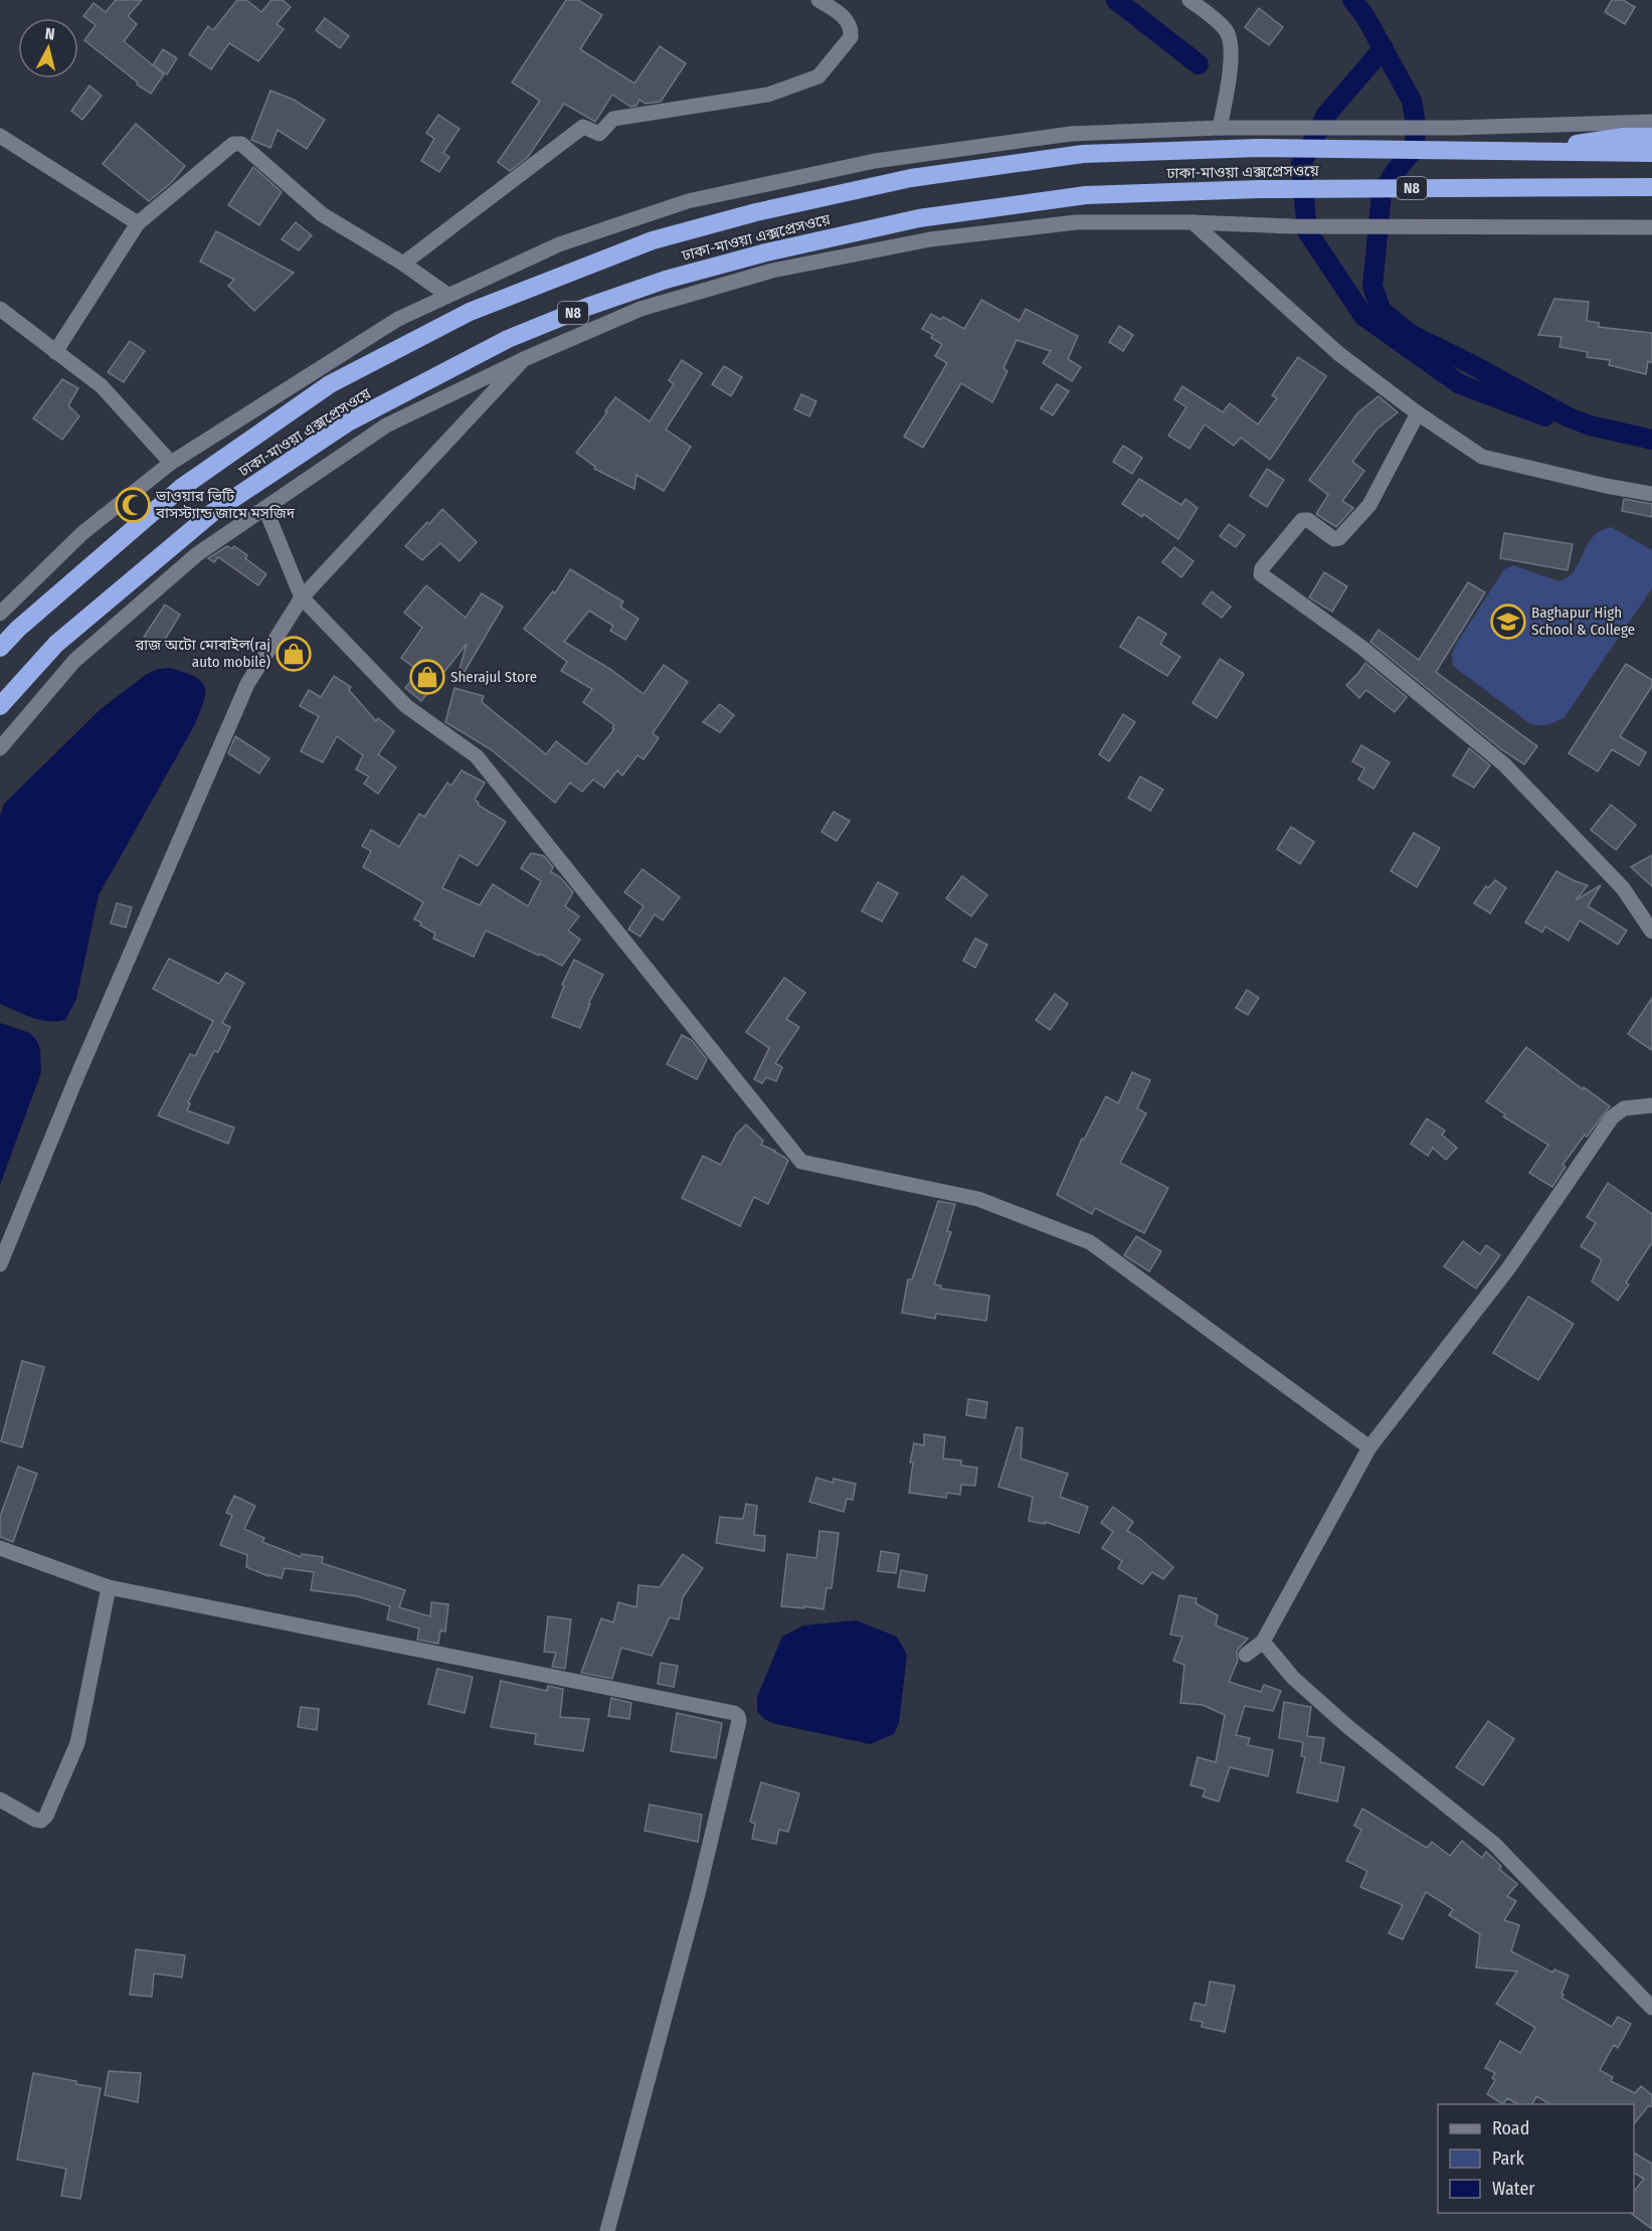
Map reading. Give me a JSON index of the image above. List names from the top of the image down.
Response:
{
  "streets": {
    "highway": ["ঢাকা-মাওয়া এক্সপ্রেসওয়ে", "N8"]
  },
  "places": {
    "mosque": ["ভাওয়ার ভিটি বাসস্ট্যান্ড জামে মসজিদ"],
    "school or university": ["Baghapur High School & College"],
    "shop": ["রাজ অটো মোবাইল(raj auto mobile)", "Sherajul Store"]
  },
  "legend": ["Road", "Park", "Water"],
  "north": "top"
}
